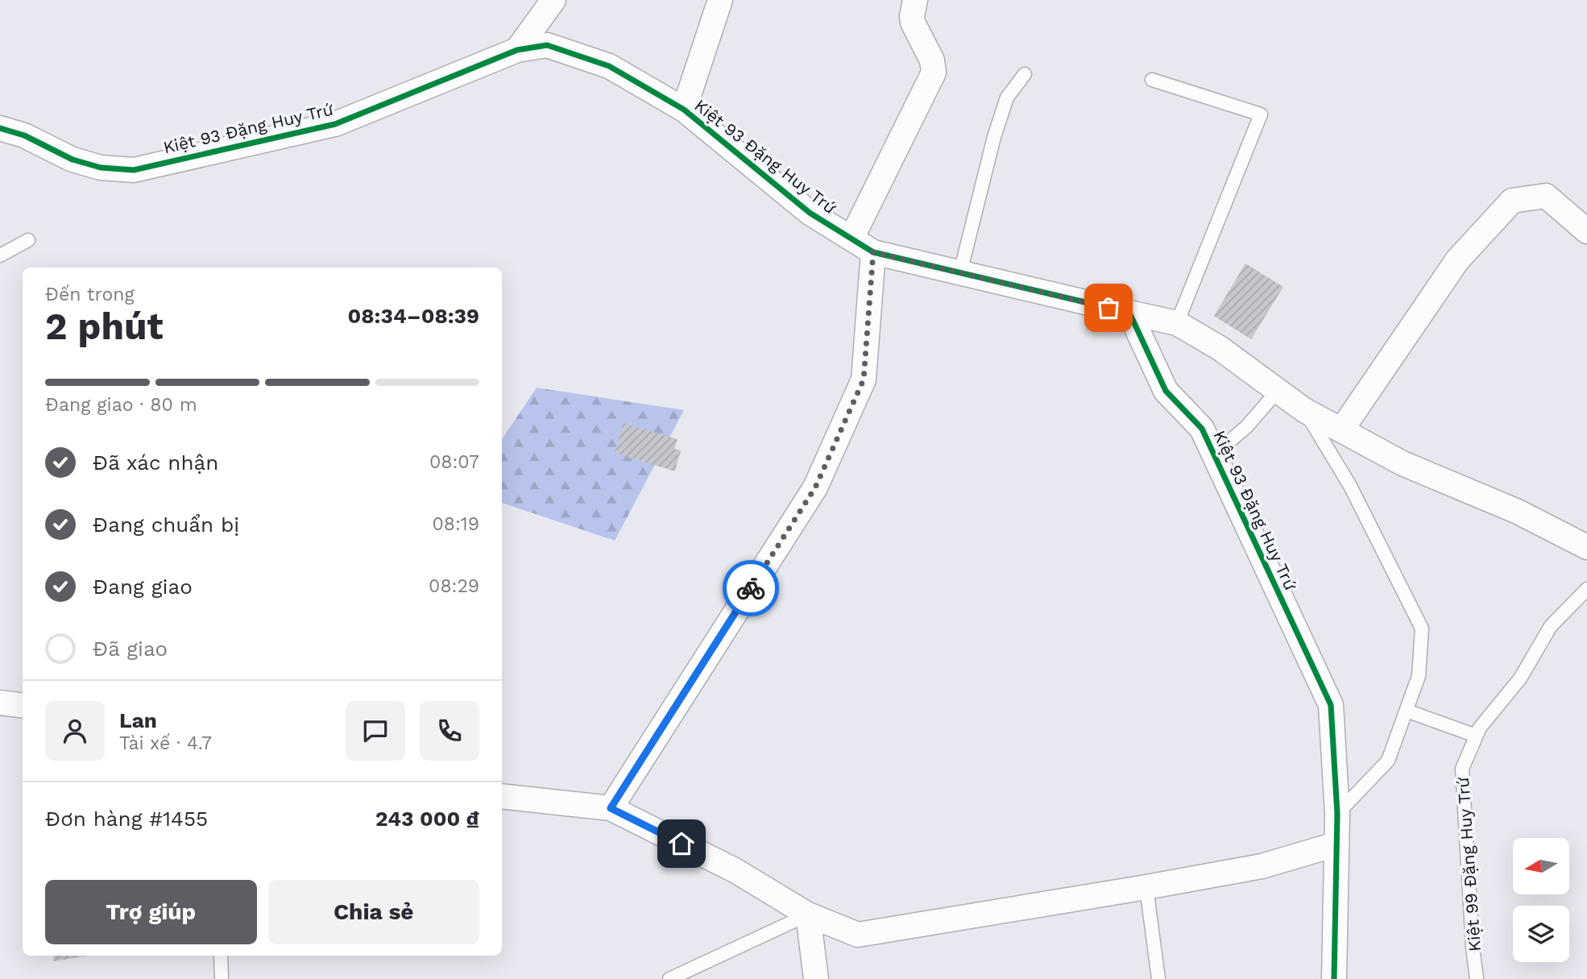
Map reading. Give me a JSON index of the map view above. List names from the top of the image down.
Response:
{
  "streets": {
    "street": ["Kiệt 93 Đặng Huy Trứ"],
    "lane": ["Kiệt 99 Đặng Huy Trứ"]
  },
  "north": "left",
  "page": {
    "heading": ["2 phút", "Đến trong", "08:34–08:39"],
    "panel": [
      "Lan",
      "Tài xế · 4.7",
      "Đơn hàng #1455",
      "243 000 ₫"
    ],
    "bar": "Đang giao · 80 m",
    "list": [
      ["Đã xác nhận", "08:07"],
      ["Đang chuẩn bị", "08:19"],
      ["Đang giao", "08:29"],
      "Đã giao"
    ],
    "buttons": ["Trợ giúp", "Chia sẻ"]
  }
}
